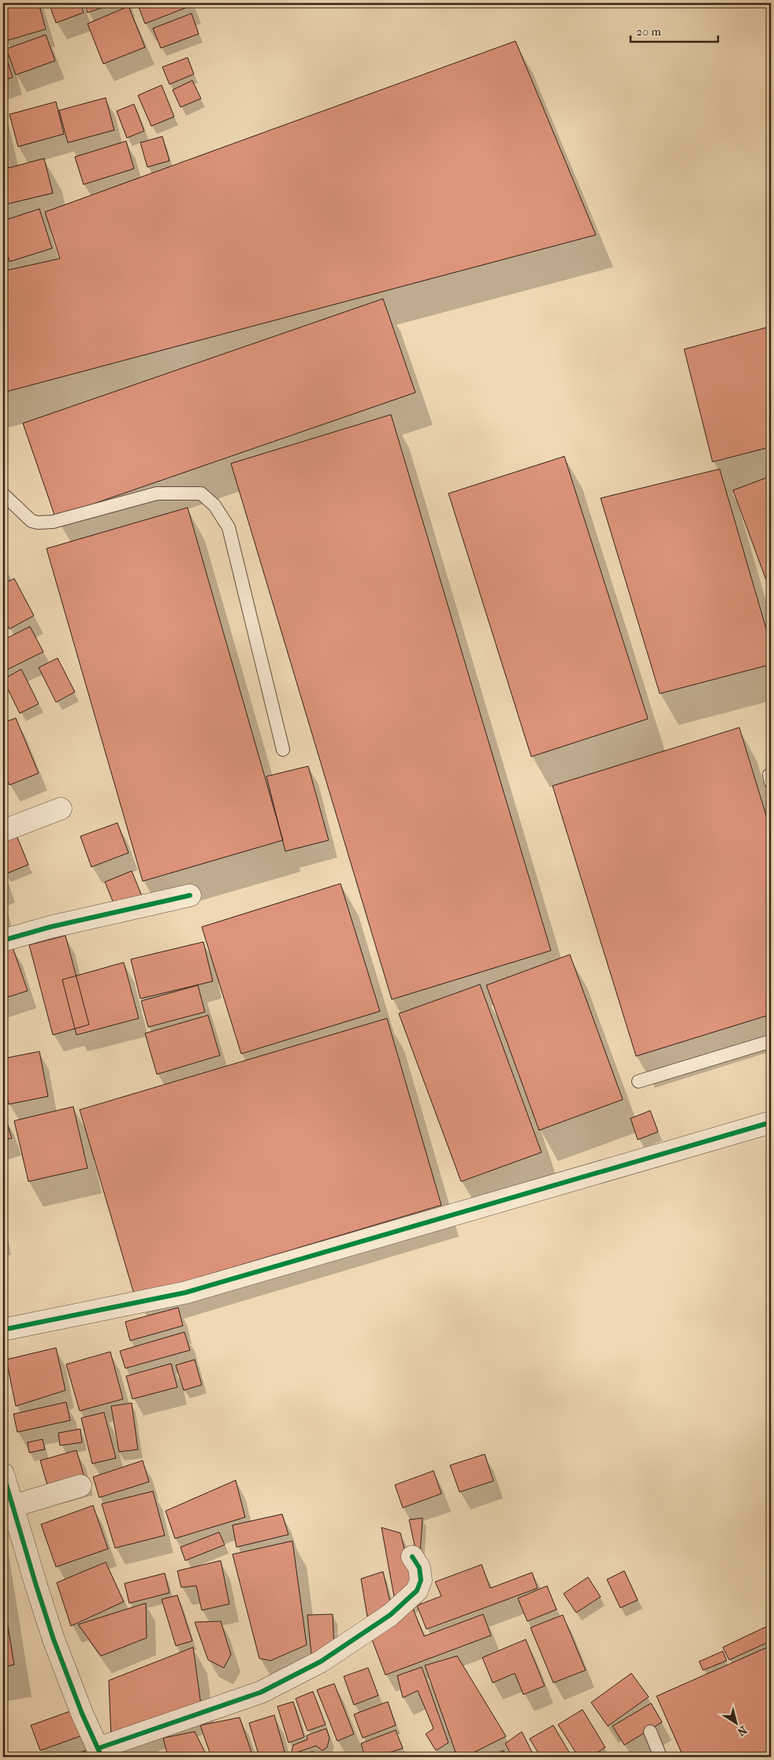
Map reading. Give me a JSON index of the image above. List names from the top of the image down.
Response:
{
  "scale_bar": "20 m",
  "north": "bottom right"
}
